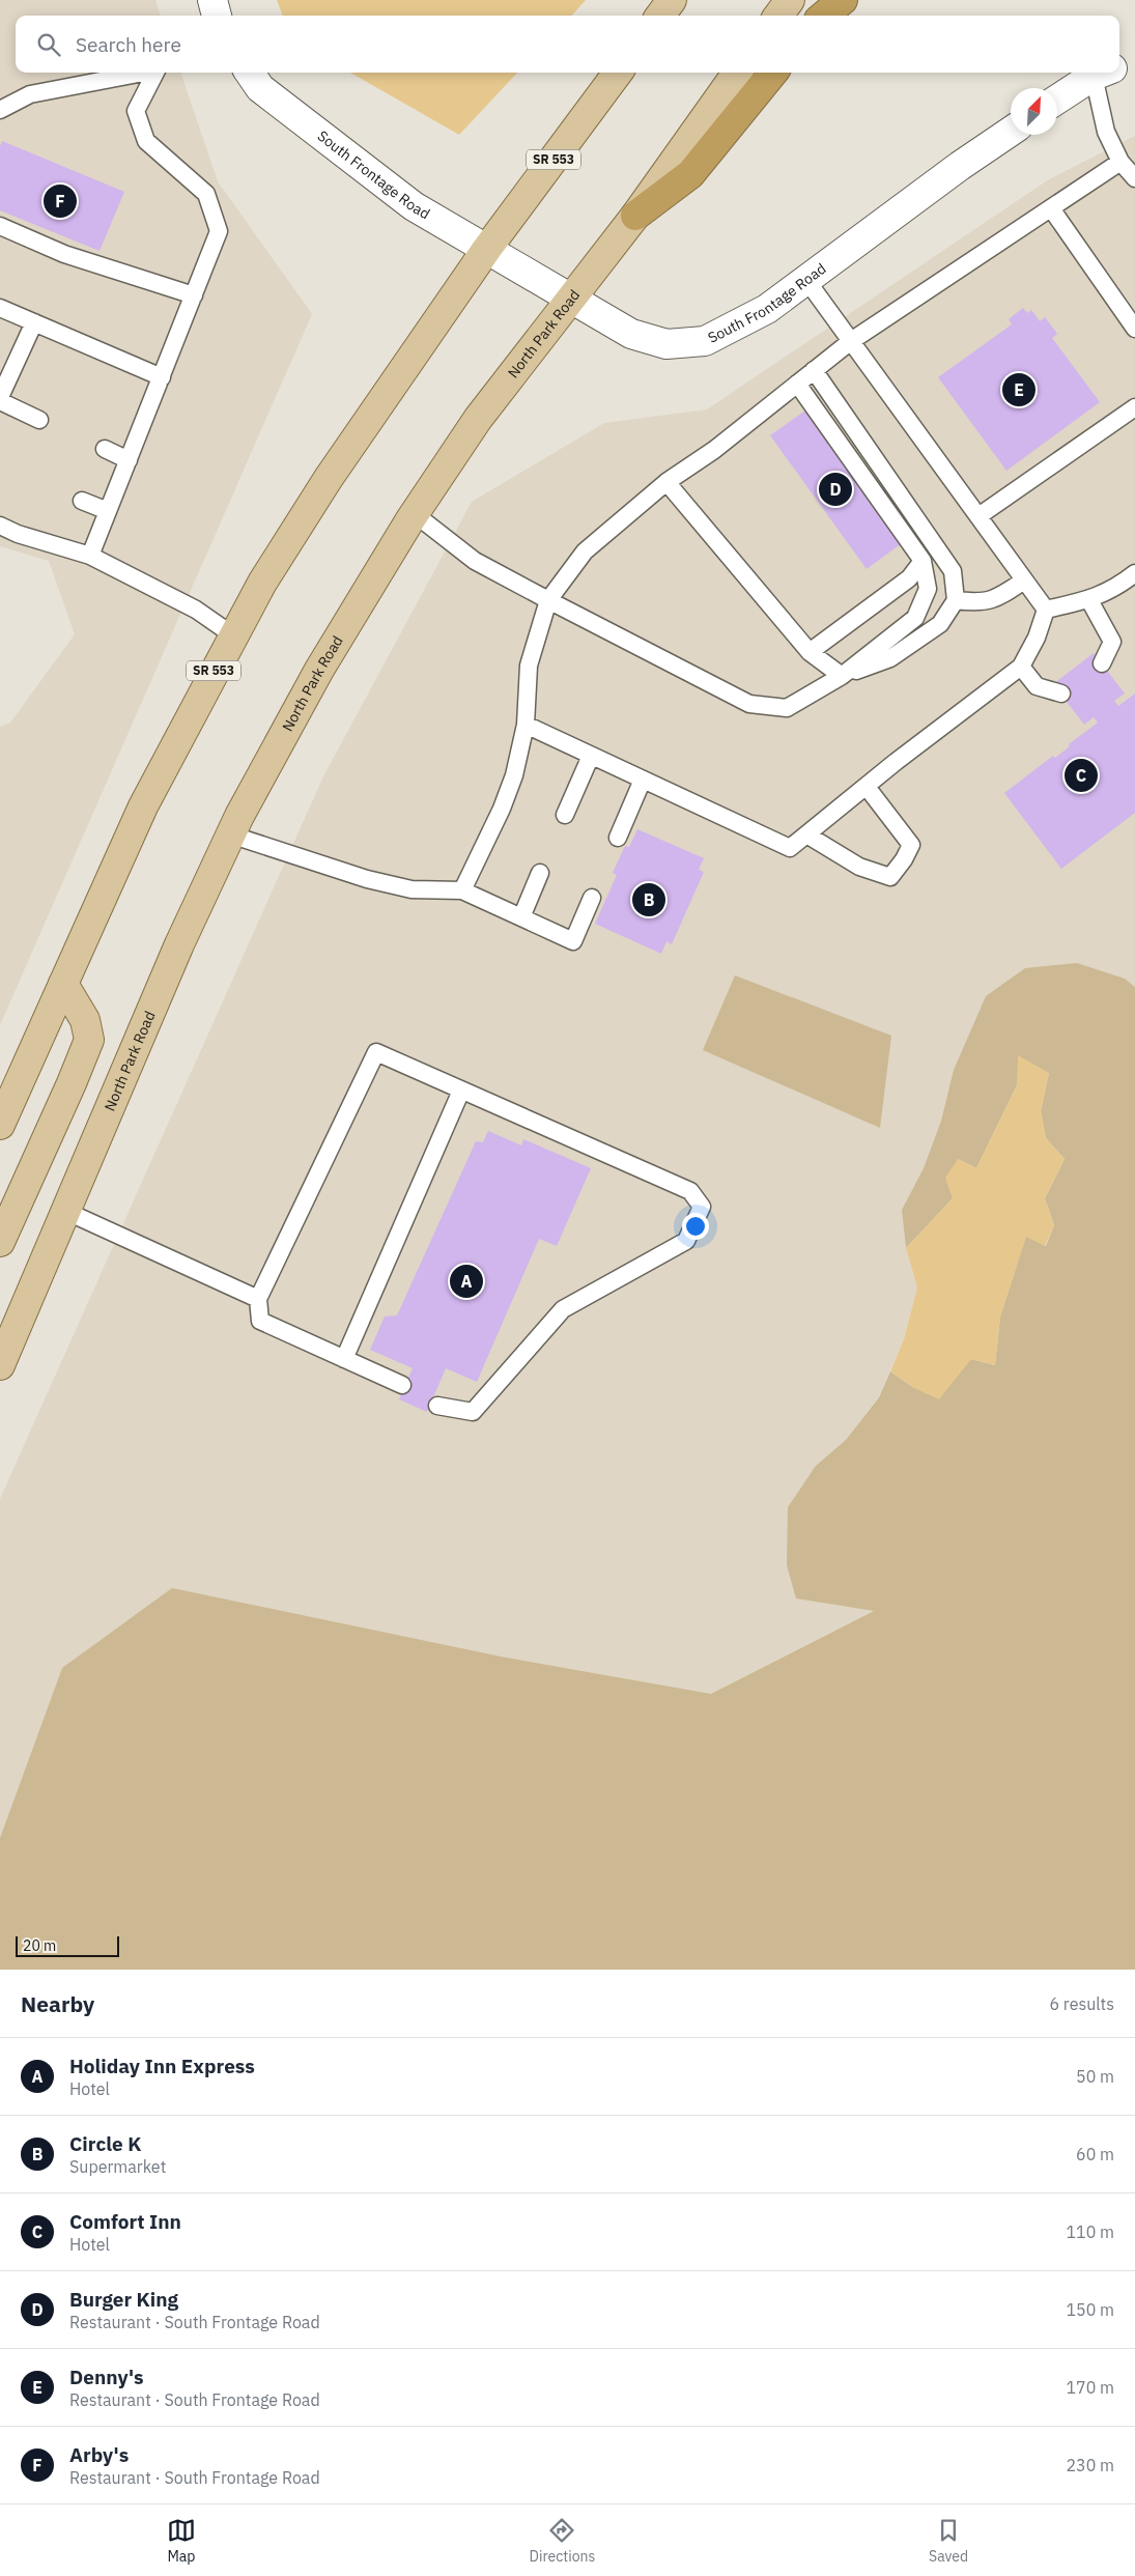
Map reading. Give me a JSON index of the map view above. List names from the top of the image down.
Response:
{
  "streets": {
    "main road": ["SR 553", "North Park Road"],
    "street": ["South Frontage Road"]
  },
  "crossings": [
    ["SR 553", "South Frontage Road"],
    ["South Frontage Road", "North Park Road"]
  ],
  "scale_bar": "20 m",
  "north": "top right",
  "page": {
    "search": "Search here",
    "pins": [
      "F",
      "E",
      "D",
      "C",
      "B",
      "A"
    ],
    "scale": "20 m",
    "heading": ["Nearby", "6 results"],
    "list": [
      {
        "mark": "A",
        "name": "Holiday Inn Express",
        "note": "Hotel",
        "value": "50 m"
      },
      {
        "mark": "B",
        "name": "Circle K",
        "note": "Supermarket",
        "value": "60 m"
      },
      {
        "mark": "C",
        "name": "Comfort Inn",
        "note": "Hotel",
        "value": "110 m"
      },
      {
        "mark": "D",
        "name": "Burger King",
        "note": "Restaurant · South Frontage Road",
        "value": "150 m"
      },
      {
        "mark": "E",
        "name": "Denny's",
        "note": "Restaurant · South Frontage Road",
        "value": "170 m"
      },
      {
        "mark": "F",
        "name": "Arby's",
        "note": "Restaurant · South Frontage Road",
        "value": "230 m"
      }
    ],
    "nav": ["Map", "Directions", "Saved"]
  }
}
